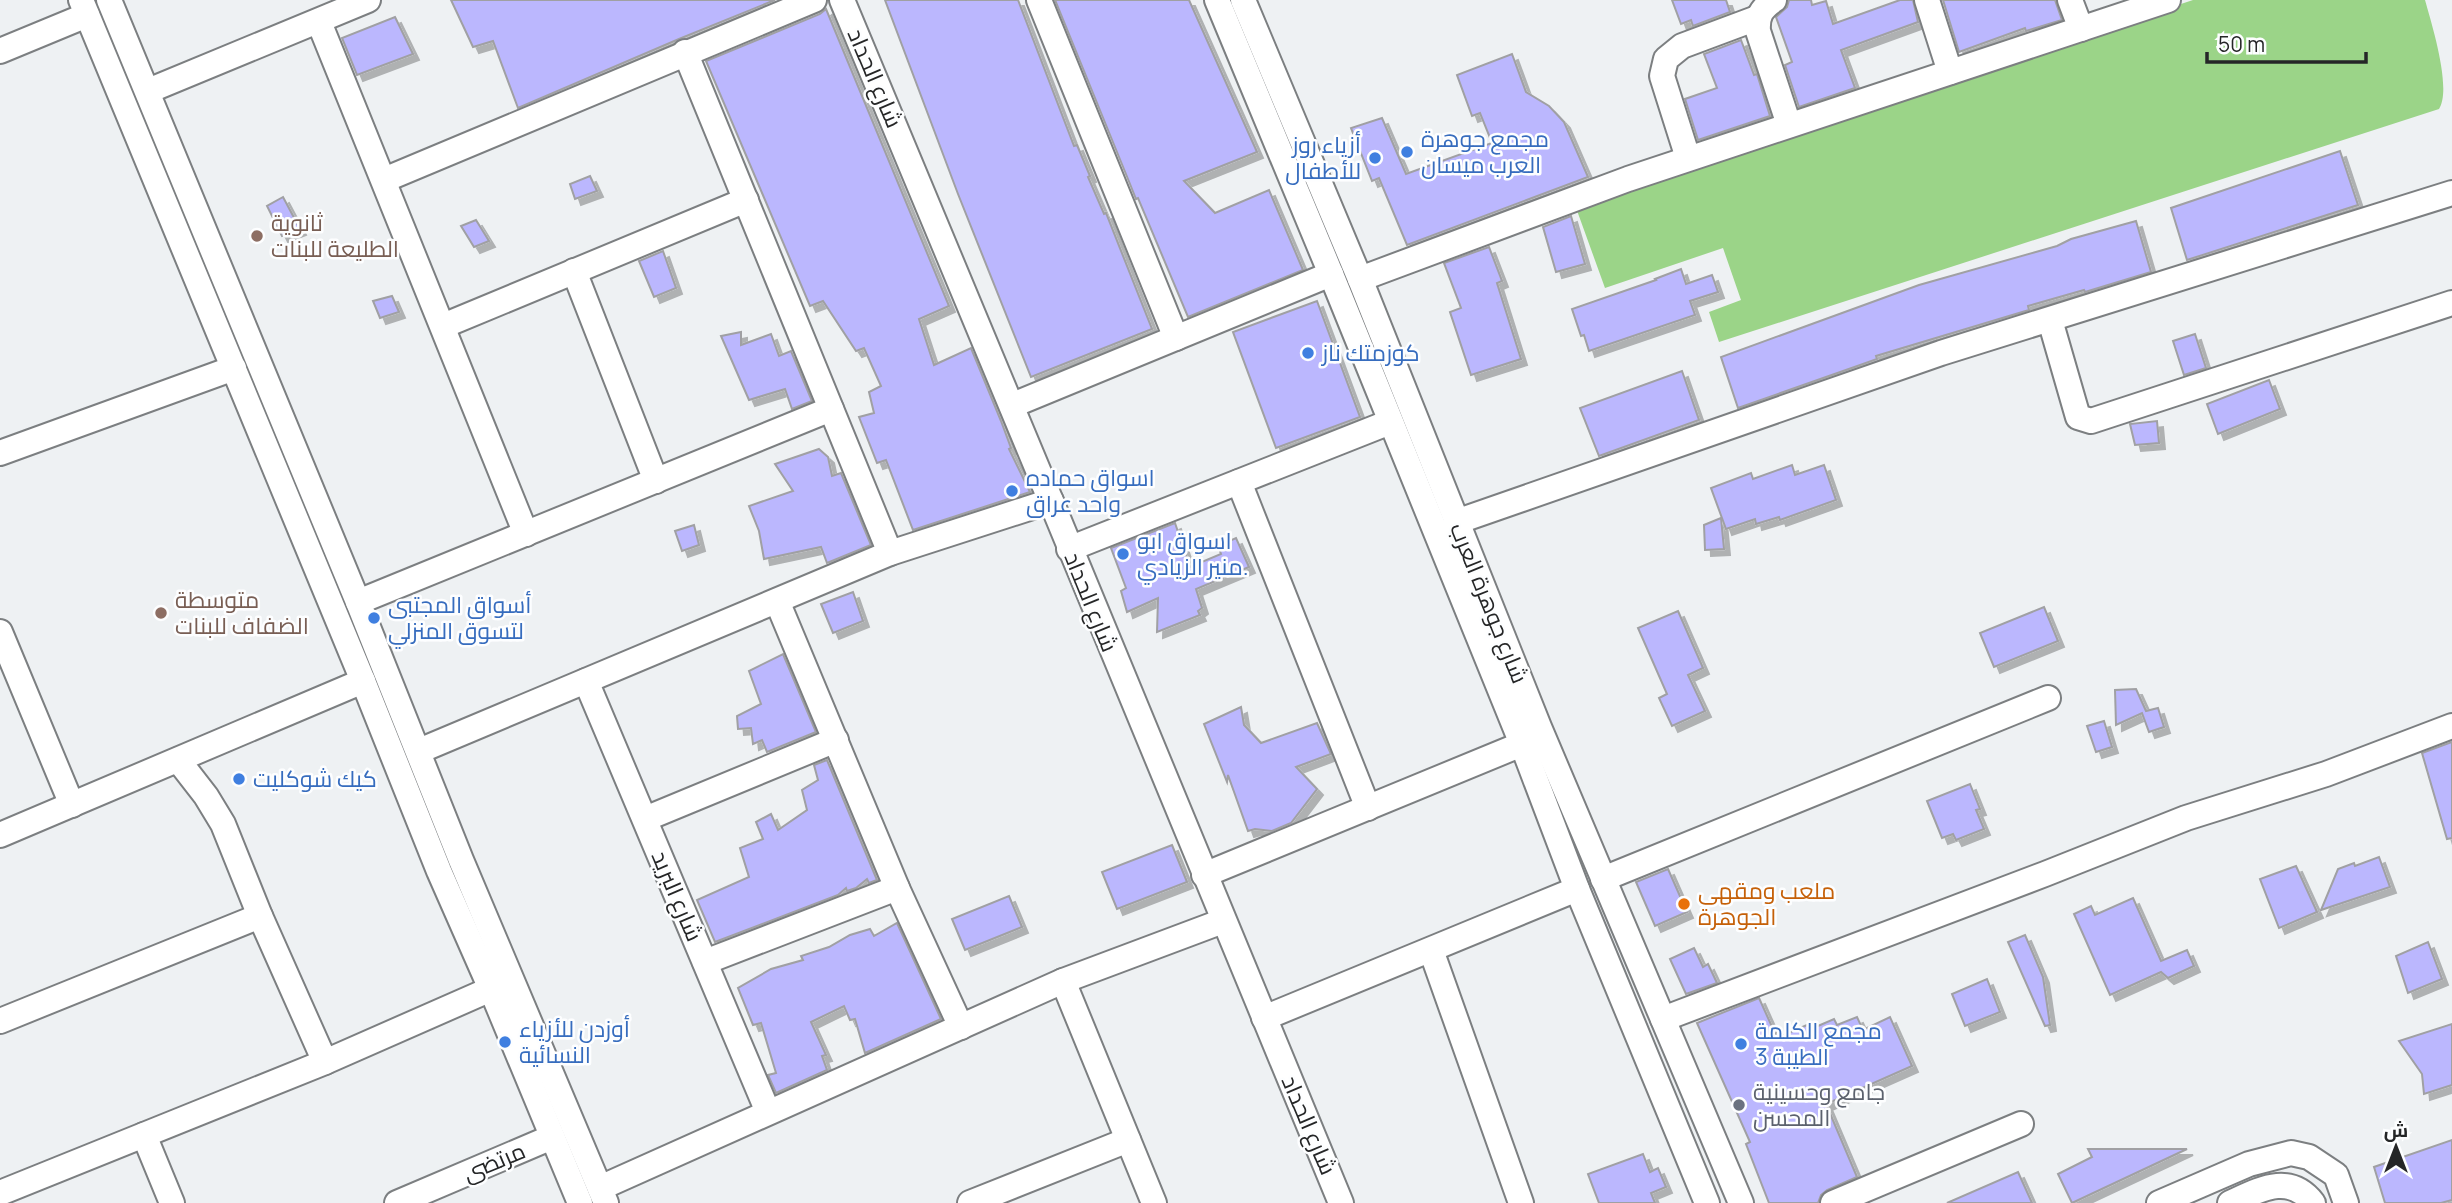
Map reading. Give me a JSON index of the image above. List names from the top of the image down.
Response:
{
  "streets": {
    "street": [
      "شارع الحداد",
      "شارع جوهرة العرب",
      "شارع البريد",
      "مرتضى"
    ]
  },
  "places": [
    "مجمع جوهرة العرب ميسان",
    "أزياء روز للأطفال",
    "ثانوية الطليعة للبنات",
    "كوزمتك ناز",
    "اسواق حماده واحد عراق",
    "اسواق ابو منير الزيادي.",
    "متوسطة الضفاف للبنات",
    "أسواق المجتبى لتسوق المنزلي",
    "كيك شوكليت",
    "ملعب ومقهى الجوهرة",
    "أوزدن للأزياء النسائية",
    "مجمع الكلمة الطيبة 3",
    "جامع وحسينية المحسن"
  ],
  "scale_bar": "50 m",
  "north": "top"
}
